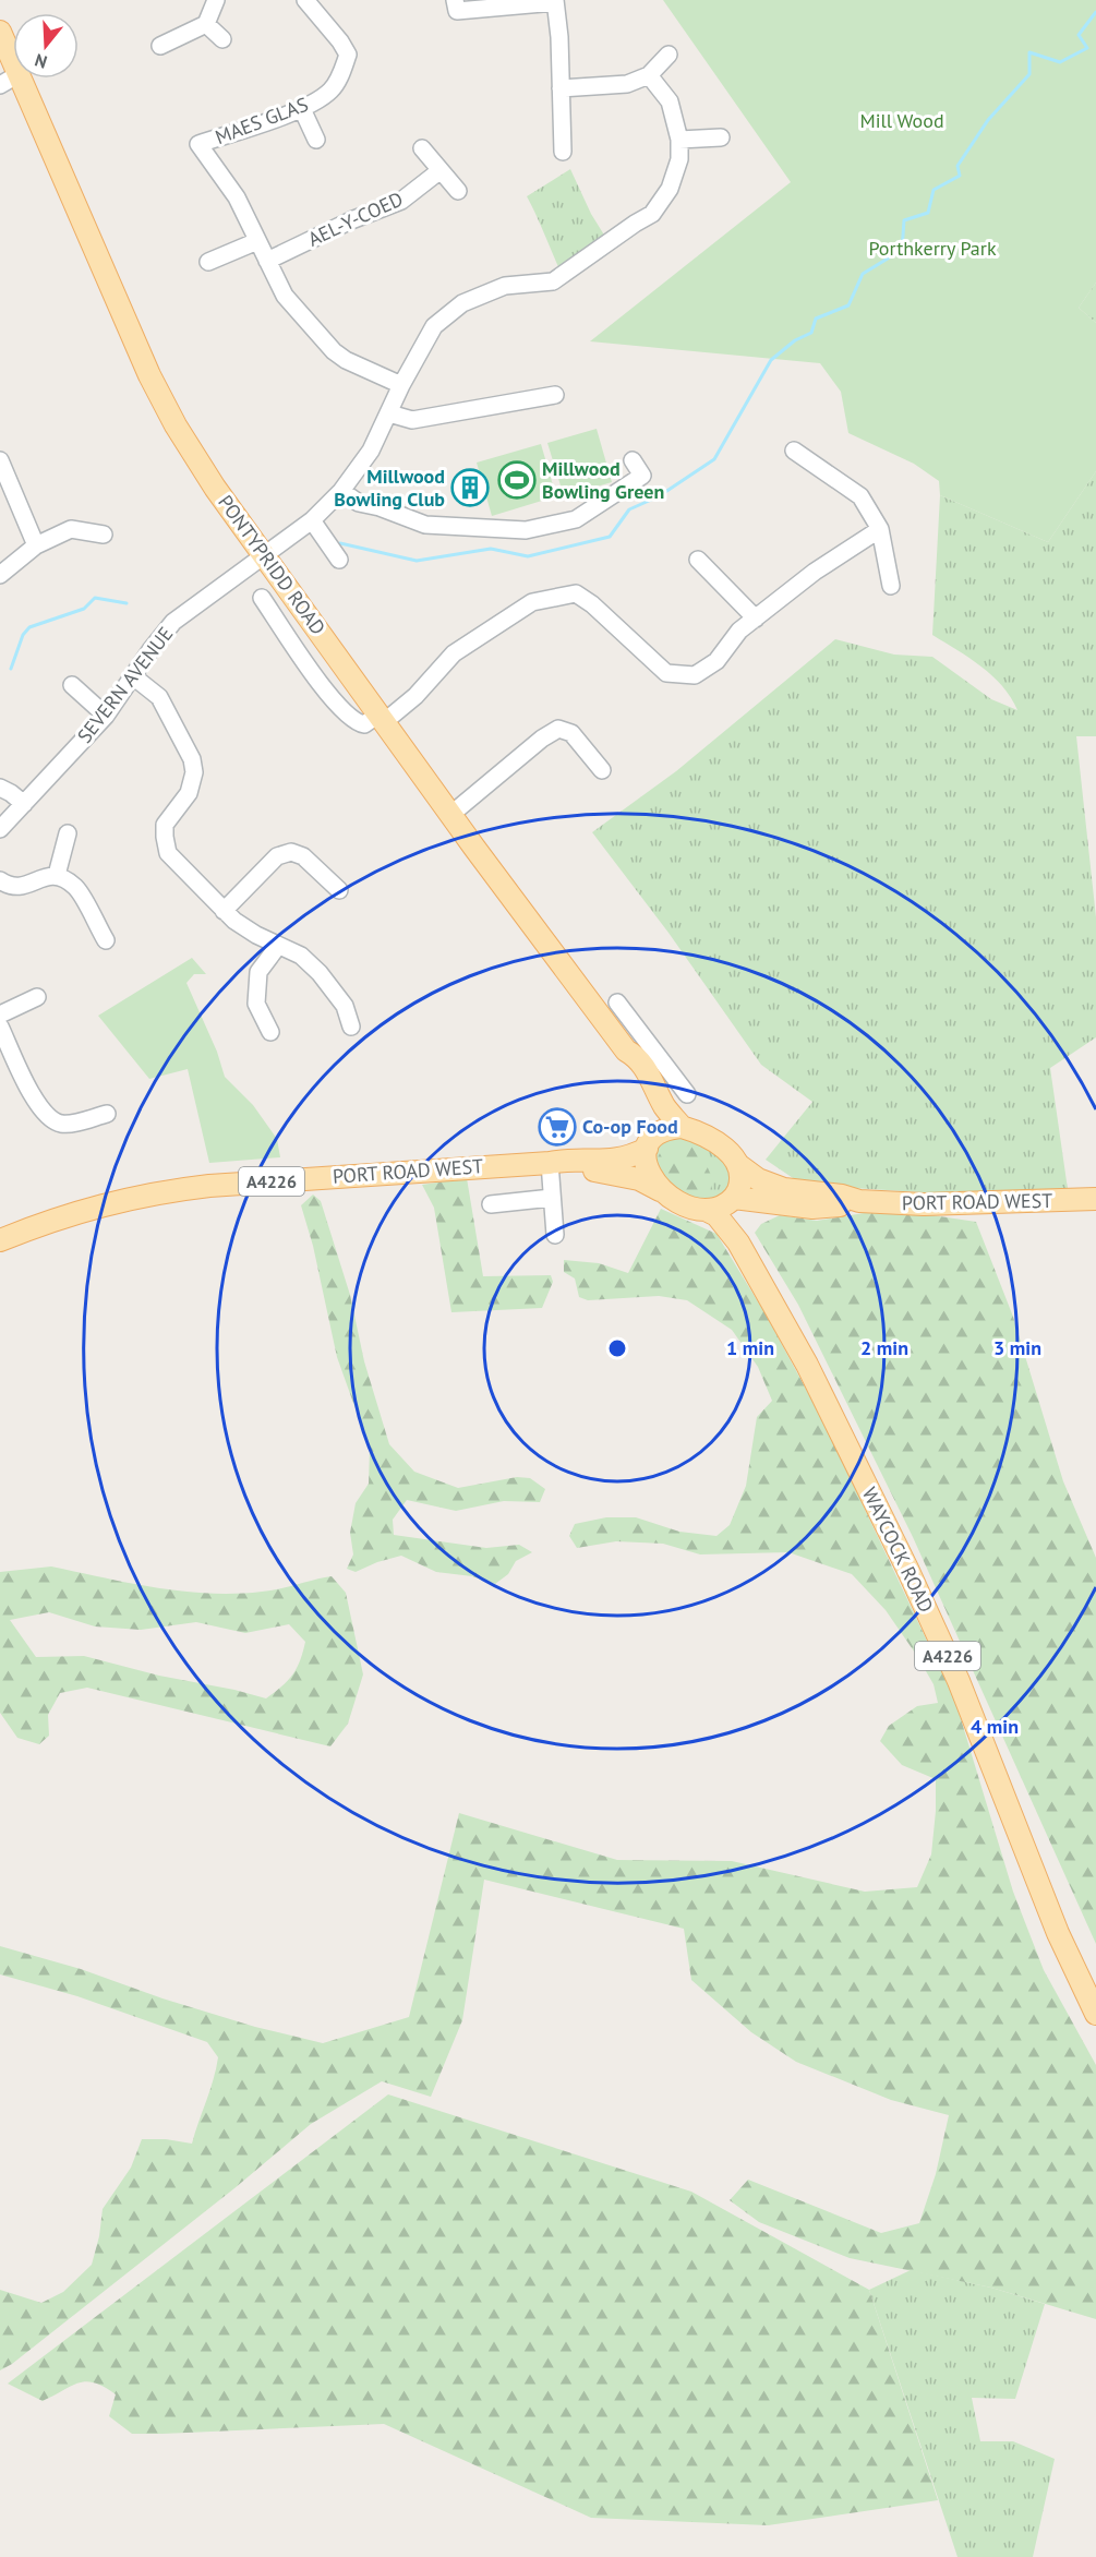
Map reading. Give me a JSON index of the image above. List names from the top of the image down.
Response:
{
  "streets": {
    "main road": [
      "PONTYPRIDD ROAD",
      "PORT ROAD WEST",
      "A4226",
      "WAYCOCK ROAD"
    ],
    "street": ["MAES GLAS", "AEL-Y-COED", "SEVERN AVENUE"]
  },
  "crossings": [
    ["PONTYPRIDD ROAD", "SEVERN AVENUE"],
    ["PONTYPRIDD ROAD", "PORT ROAD WEST"],
    ["PONTYPRIDD ROAD", "WAYCOCK ROAD"],
    ["PORT ROAD WEST", "WAYCOCK ROAD"]
  ],
  "parks": ["Mill Wood", "Porthkerry Park"],
  "places": {
    "sports": ["Millwood Bowling Green"],
    "building": ["Millwood Bowling Club"],
    "supermarket": ["Co-op Food"]
  },
  "north": "bottom",
  "rings": [
    "1 min",
    "2 min",
    "3 min",
    "4 min"
  ]
}
